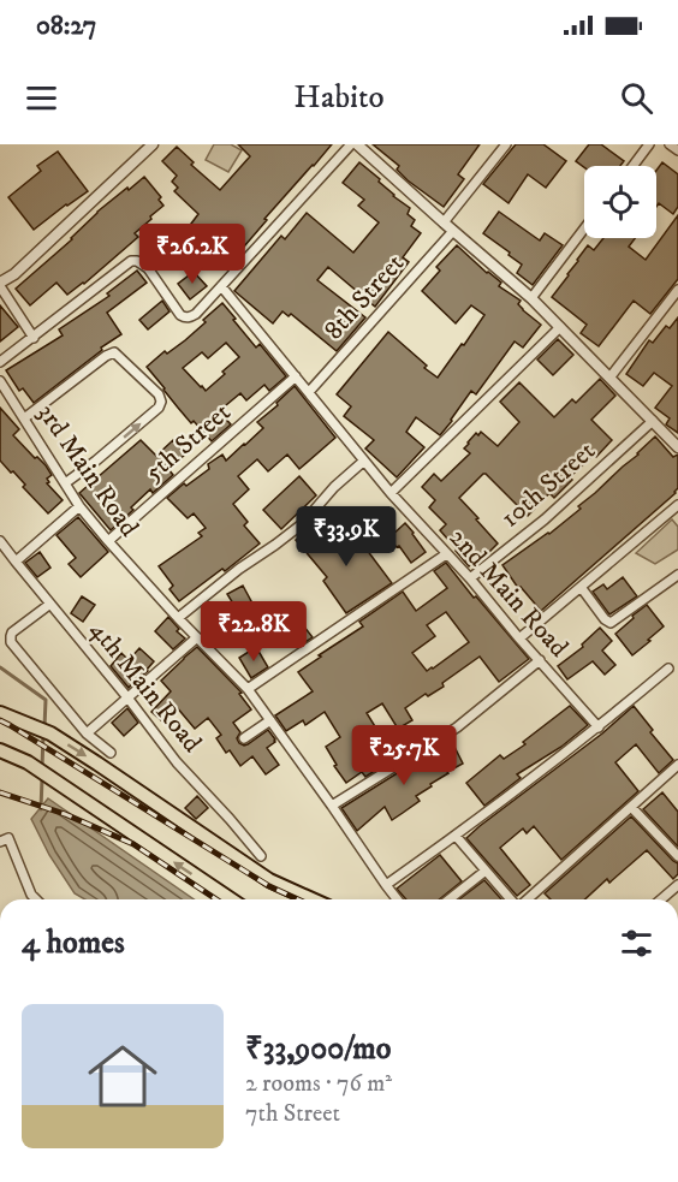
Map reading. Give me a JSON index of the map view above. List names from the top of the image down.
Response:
{
  "streets": {
    "street": [
      "8th Street",
      "5th Street",
      "3rd Main Road",
      "10th Street",
      "2nd Main Road",
      "4th Main Road"
    ]
  },
  "crossings": [
    ["8th Street", "2nd Main Road"],
    ["5th Street", "3rd Main Road"],
    ["5th Street", "2nd Main Road"],
    ["10th Street", "2nd Main Road"]
  ],
  "page": {
    "status": "08:27",
    "header": "Habito",
    "price": [
      "₹26.2K",
      "₹33.9K",
      "₹22.8K",
      "₹25.7K"
    ],
    "heading": "4 homes",
    "list": [
      {
        "name": "₹33,900/mo",
        "note": "2 rooms · 76 m² · 7th Street"
      }
    ]
  }
}
